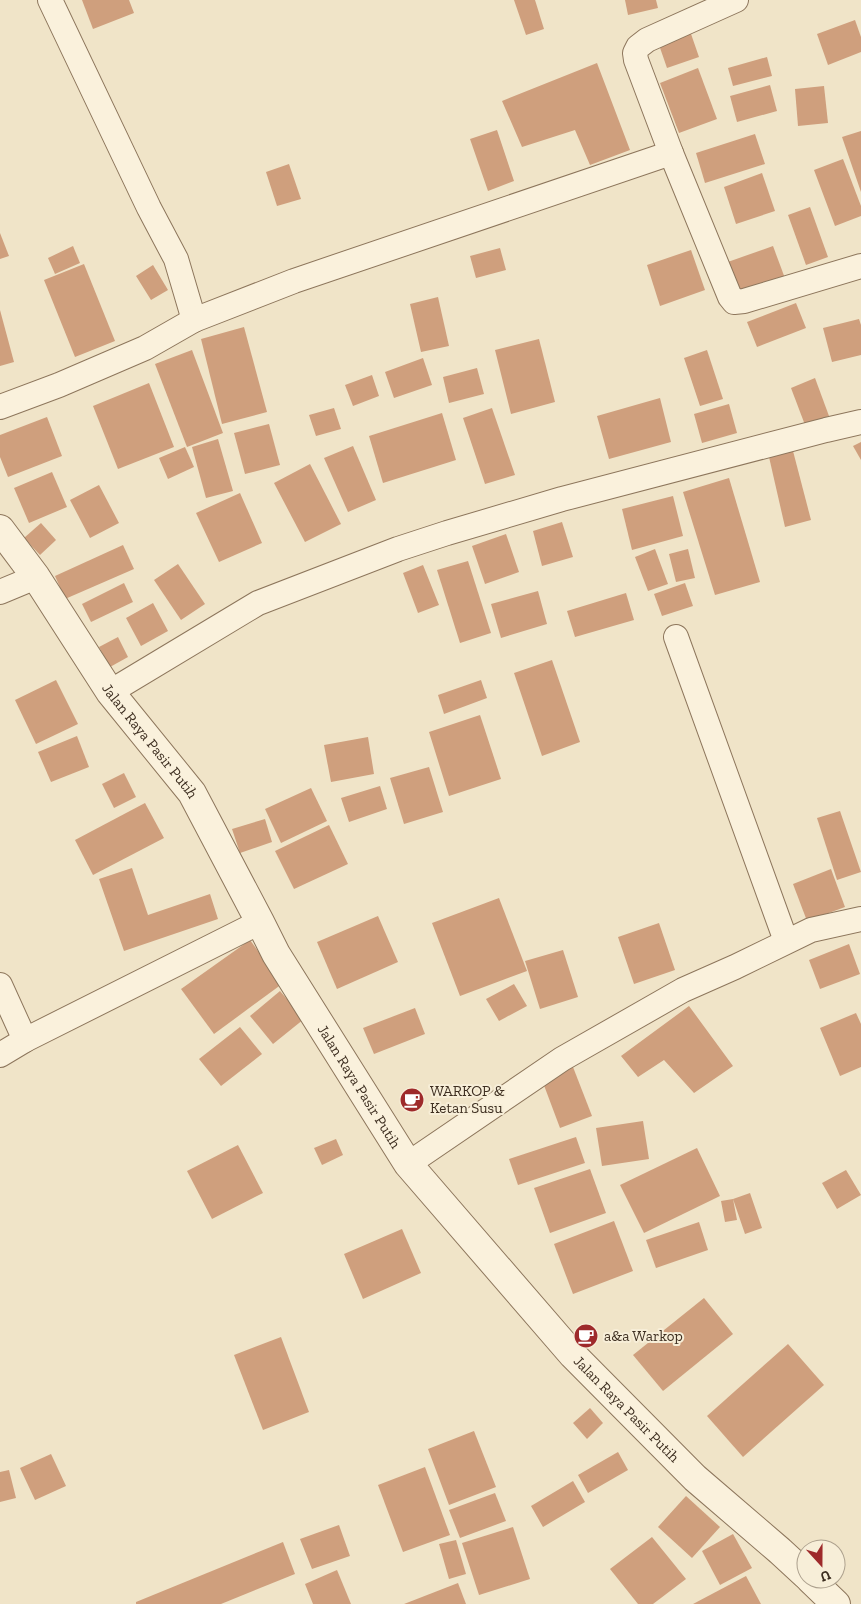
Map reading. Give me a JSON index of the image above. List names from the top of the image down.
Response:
{
  "streets": {
    "street": ["Jalan Raya Pasir Putih"]
  },
  "places": {
    "cafe": ["WARKOP & Ketan Susu", "a&a Warkop"]
  },
  "north": "bottom"
}
